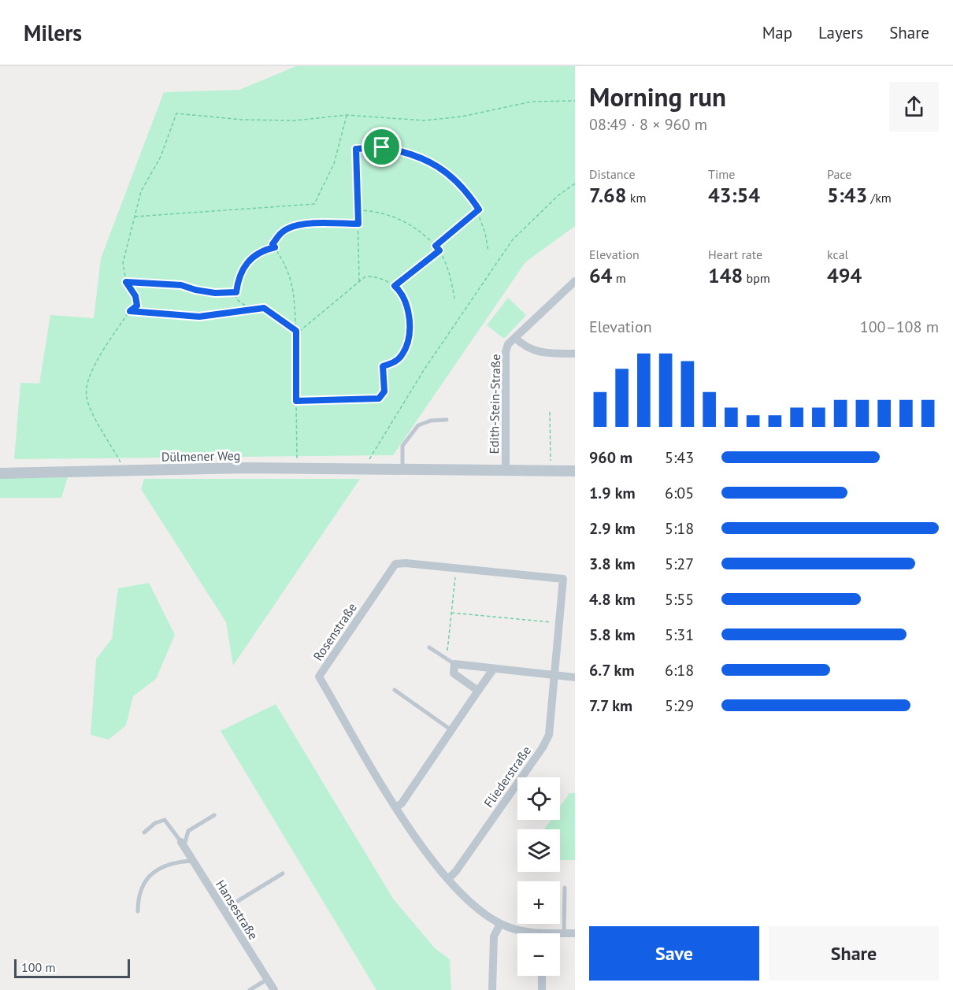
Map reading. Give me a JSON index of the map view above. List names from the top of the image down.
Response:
{
  "streets": {
    "street": [
      "Edith-Stein-Straße",
      "Dülmener Weg",
      "Rosenstraße",
      "Fliederstraße",
      "Hansestraße"
    ]
  },
  "crossings": [
    ["Edith-Stein-Straße", "Dülmener Weg"],
    ["Rosenstraße", "Fliederstraße"]
  ],
  "scale_bar": "100 m",
  "page": {
    "header": "Milers",
    "nav": ["Map", "Layers", "Share"],
    "heading": ["Morning run", "08:49 · 8 × 960 m"],
    "stats": [
      ["Distance", "7.68 km"],
      ["Time", "43:54"],
      ["Pace", "5:43 /km"],
      ["Elevation", "64 m"],
      ["Heart rate", "148 bpm"],
      ["kcal", "494"]
    ],
    "chart": ["Elevation", "100–108 m"],
    "list": [
      {
        "name": "960 m",
        "note": "5:43"
      },
      {
        "name": "1.9 km",
        "note": "6:05"
      },
      {
        "name": "2.9 km",
        "note": "5:18"
      },
      {
        "name": "3.8 km",
        "note": "5:27"
      },
      {
        "name": "4.8 km",
        "note": "5:55"
      },
      {
        "name": "5.8 km",
        "note": "5:31"
      },
      {
        "name": "6.7 km",
        "note": "6:18"
      },
      {
        "name": "7.7 km",
        "note": "5:29"
      }
    ],
    "map_buttons": ["+", "−"],
    "buttons": ["Save", "Share"],
    "scale": "100 m"
  }
}
